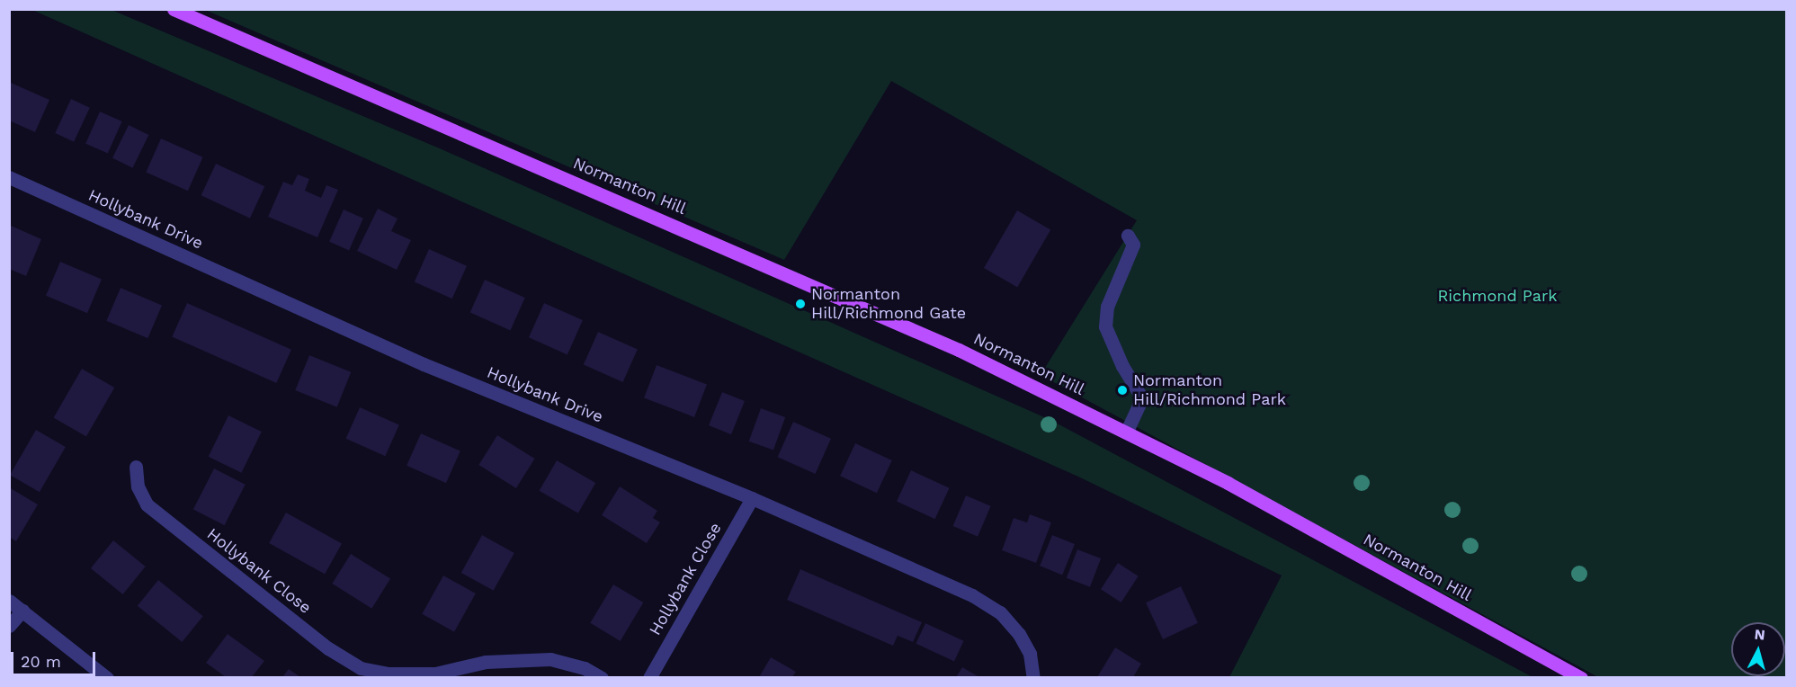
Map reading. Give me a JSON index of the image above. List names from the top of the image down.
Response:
{
  "streets": {
    "main road": ["Normanton Hill"],
    "street": ["Hollybank Drive", "Hollybank Close"]
  },
  "crossings": [
    ["Hollybank Drive", "Hollybank Close"]
  ],
  "parks": ["Richmond Park"],
  "places": ["Normanton Hill/Richmond Gate", "Normanton Hill/Richmond Park"],
  "scale_bar": "20 m",
  "north": "top"
}
